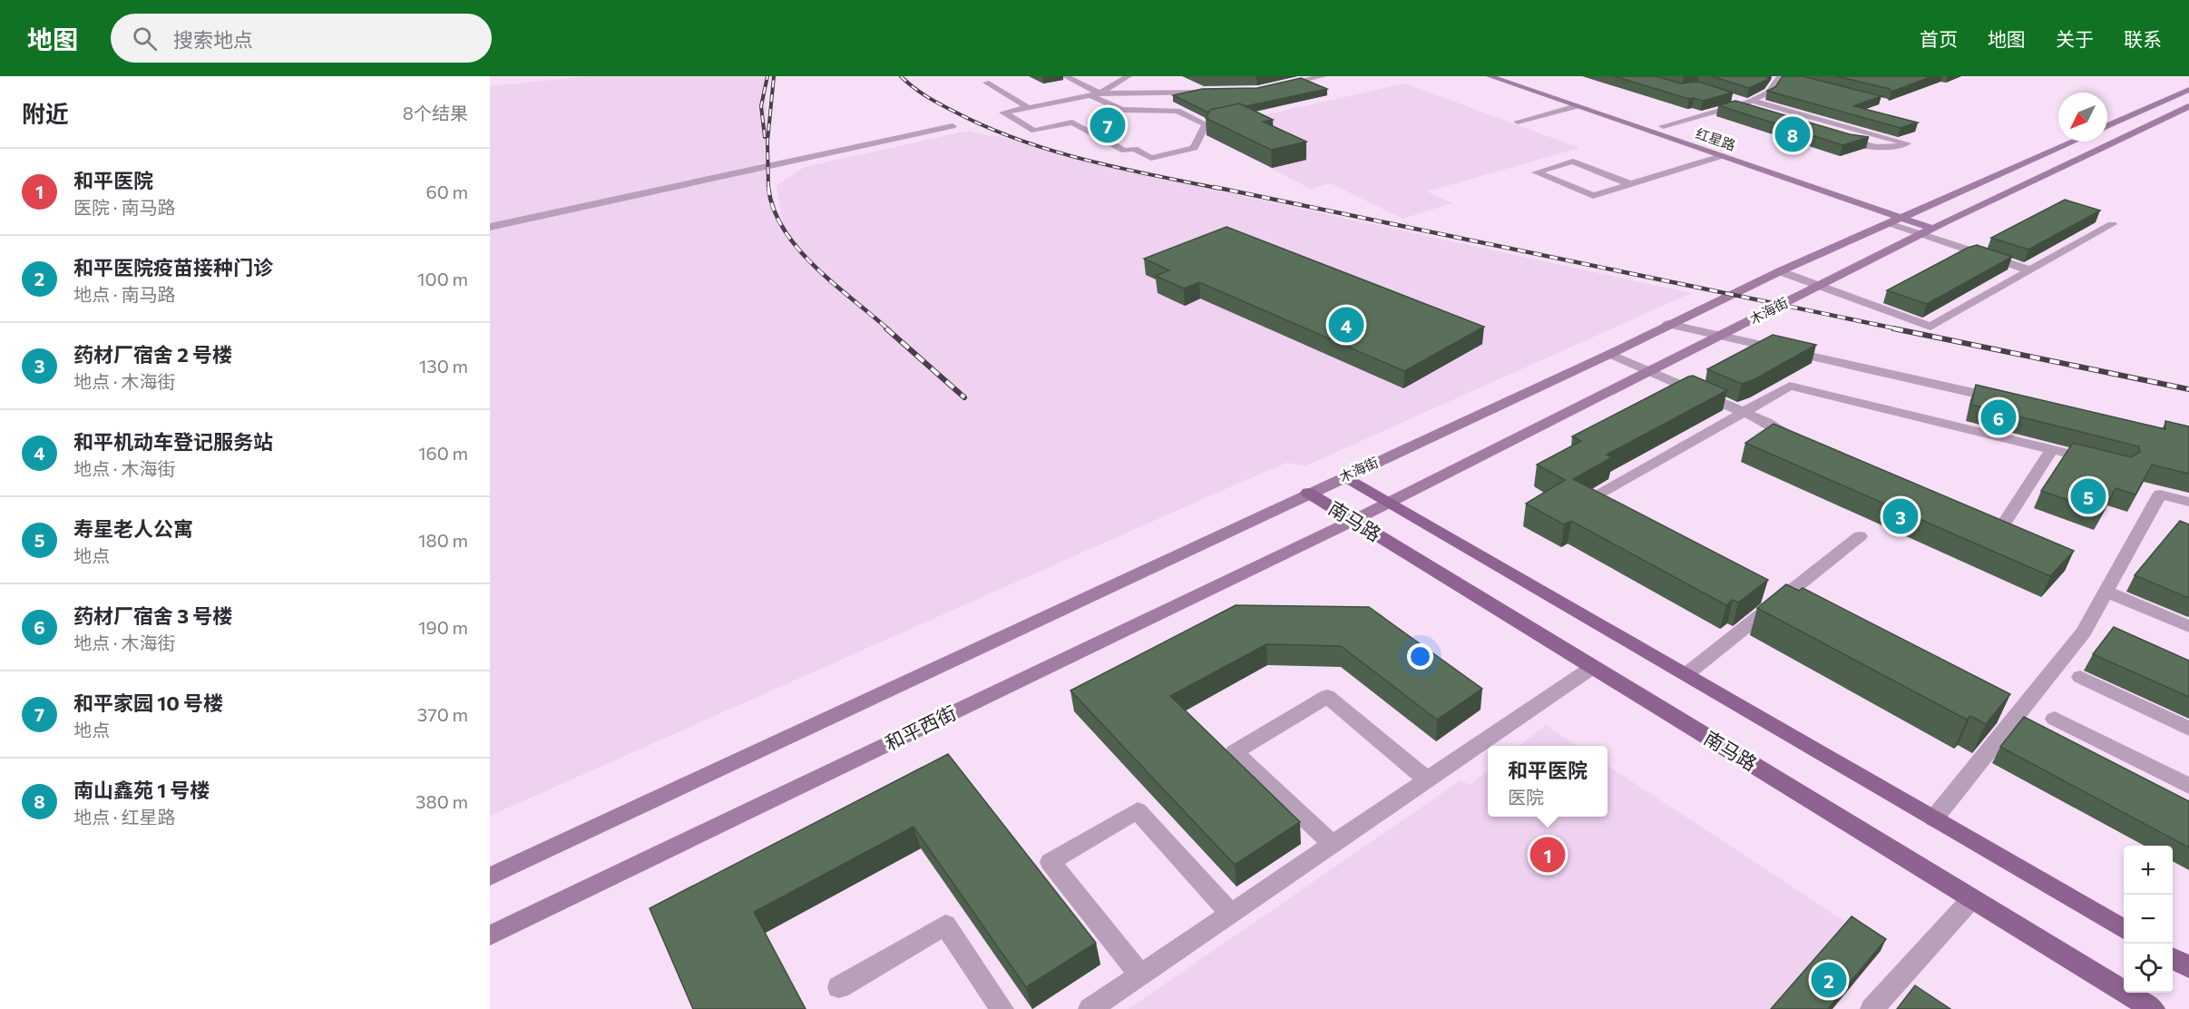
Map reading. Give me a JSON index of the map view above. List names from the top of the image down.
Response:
{
  "streets": {
    "main road": [
      "红星路",
      "木海街",
      "南马路",
      "和平西街"
    ]
  },
  "crossings": [
    ["红星路", "木海街"],
    ["木海街", "南马路"],
    ["木海街", "和平西街"],
    ["南马路", "和平西街"]
  ],
  "north": "bottom left",
  "page": {
    "header": "地图",
    "search": "搜索地点",
    "nav": [
      "首页",
      "地图",
      "关于",
      "联系"
    ],
    "heading": ["附近", "8个结果"],
    "pins": [
      "7",
      "8",
      "4",
      "6",
      "5",
      "3",
      "1",
      "2"
    ],
    "list": [
      {
        "mark": "1",
        "name": "和平医院",
        "note": "医院 · 南马路",
        "value": "60 m"
      },
      {
        "mark": "2",
        "name": "和平医院疫苗接种门诊",
        "note": "地点 · 南马路",
        "value": "100 m"
      },
      {
        "mark": "3",
        "name": "药材厂宿舍 2 号楼",
        "note": "地点 · 木海街",
        "value": "130 m"
      },
      {
        "mark": "4",
        "name": "和平机动车登记服务站",
        "note": "地点 · 木海街",
        "value": "160 m"
      },
      {
        "mark": "5",
        "name": "寿星老人公寓",
        "note": "地点",
        "value": "180 m"
      },
      {
        "mark": "6",
        "name": "药材厂宿舍 3 号楼",
        "note": "地点 · 木海街",
        "value": "190 m"
      },
      {
        "mark": "7",
        "name": "和平家园 10 号楼",
        "note": "地点",
        "value": "370 m"
      },
      {
        "mark": "8",
        "name": "南山鑫苑 1 号楼",
        "note": "地点 · 红星路",
        "value": "380 m"
      }
    ],
    "popup": ["和平医院", "医院"],
    "map_buttons": ["+", "−"]
  }
}
